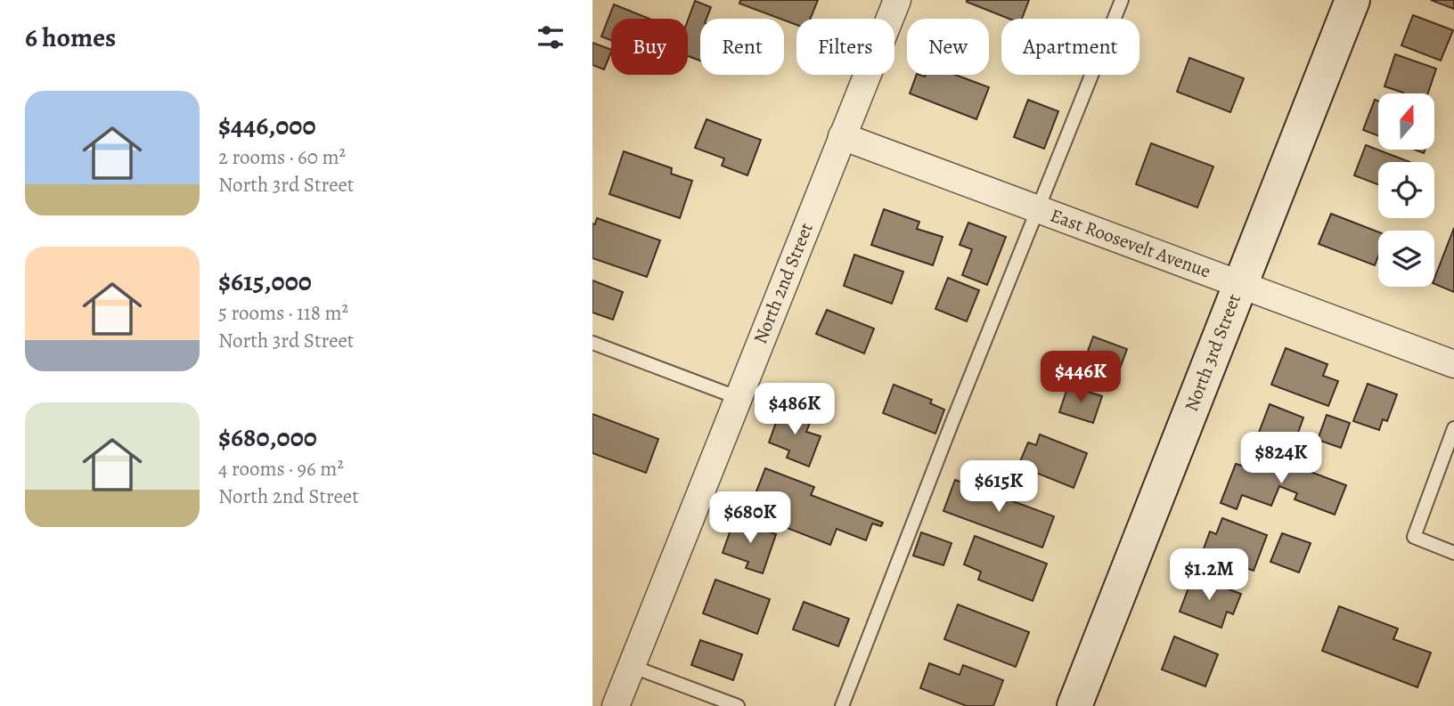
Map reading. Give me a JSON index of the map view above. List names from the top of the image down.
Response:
{
  "streets": {
    "main road": ["North 3rd Street"],
    "street": ["East Roosevelt Avenue", "North 2nd Street"]
  },
  "crossings": [
    ["East Roosevelt Avenue", "North 2nd Street"],
    ["East Roosevelt Avenue", "North 3rd Street"]
  ],
  "north": "top",
  "page": {
    "heading": "6 homes",
    "chip": [
      "Buy",
      "Rent",
      "Filters",
      "New",
      "Apartment"
    ],
    "list": [
      {
        "name": "$446,000",
        "note": "2 rooms · 60 m² · North 3rd Street"
      },
      {
        "name": "$615,000",
        "note": "5 rooms · 118 m² · North 3rd Street"
      },
      {
        "name": "$680,000",
        "note": "4 rooms · 96 m² · North 2nd Street"
      }
    ],
    "price": [
      "$446K",
      "$486K",
      "$824K",
      "$615K",
      "$680K",
      "$1.2M"
    ]
  }
}
